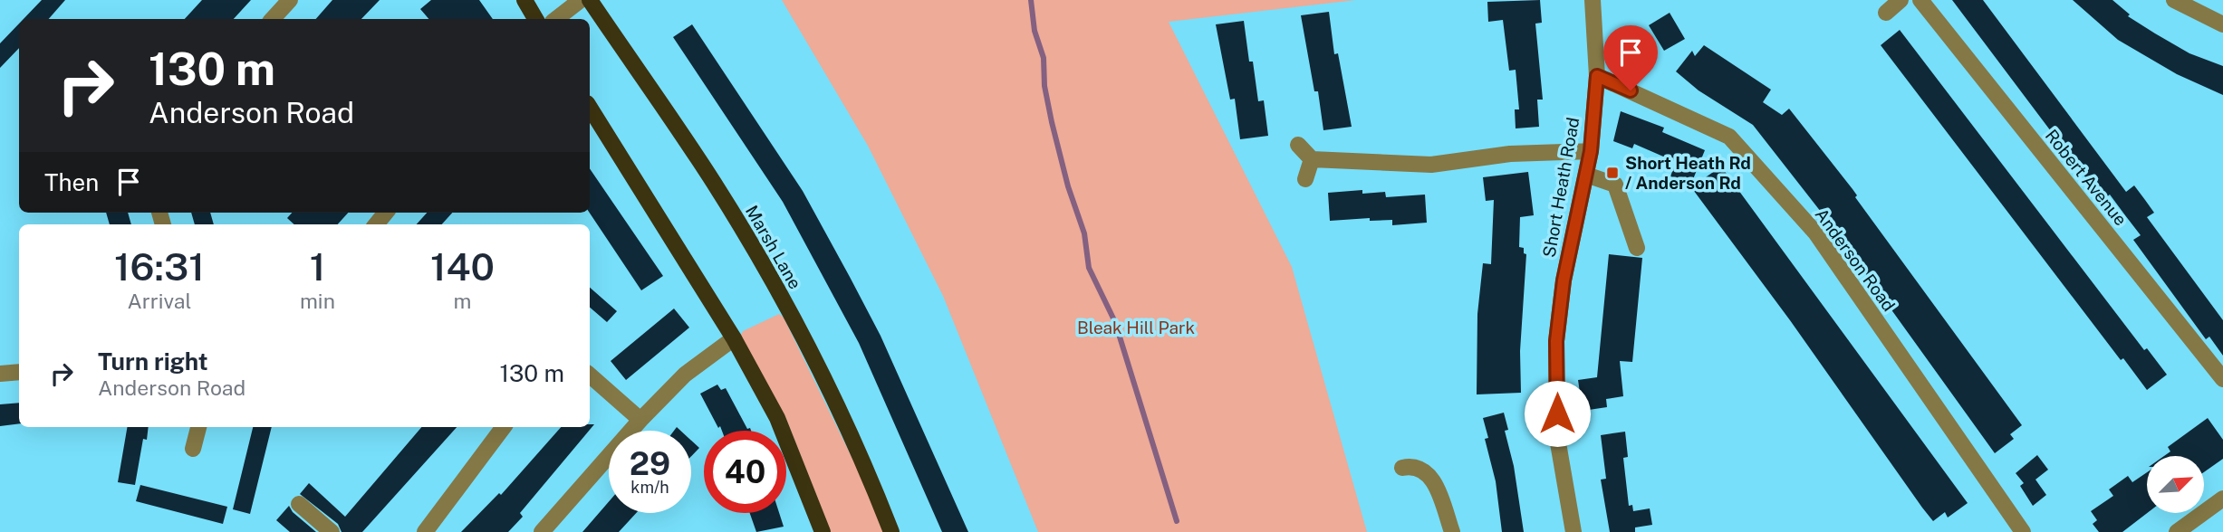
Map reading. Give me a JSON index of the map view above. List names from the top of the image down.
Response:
{
  "streets": {
    "main road": ["Marsh Lane"],
    "street": ["Robert Avenue", "Short Heath Road", "Anderson Road"]
  },
  "crossings": [
    ["Short Heath Road", "Anderson Road"]
  ],
  "parks": ["Bleak Hill Park"],
  "places": {
    "transit": ["Short Heath Rd / Anderson Rd"]
  },
  "north": "top right",
  "page": {
    "turn": ["130 m", "Anderson Road"],
    "then": "Then",
    "eta": [
      "16:31",
      "Arrival",
      "1",
      "min",
      "140",
      "m"
    ],
    "list": [
      {
        "name": "Turn right",
        "note": "Anderson Road",
        "value": "130 m"
      }
    ],
    "speed": "29 km/h",
    "limit": "40"
  }
}
